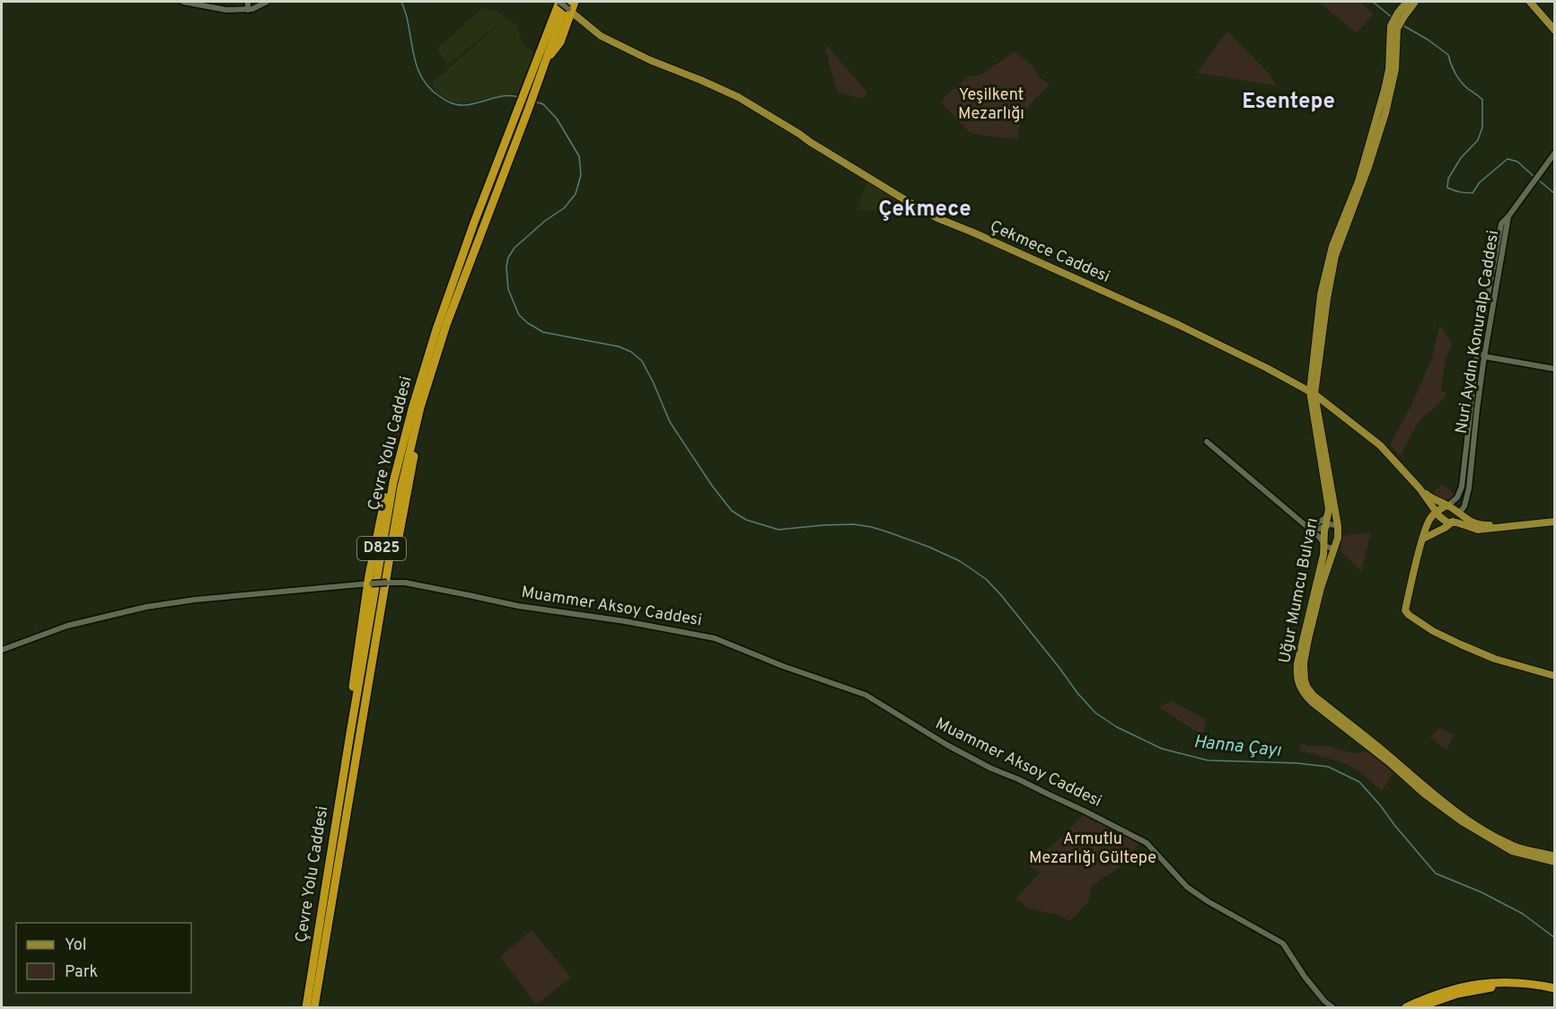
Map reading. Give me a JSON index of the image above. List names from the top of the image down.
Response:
{
  "streets": {
    "highway": ["Çevre Yolu Caddesi", "D825"],
    "main road": ["Çekmece Caddesi", "Uğur Mumcu Bulvarı"],
    "street": ["Nuri Aydın Konuralp Caddesi", "Muammer Aksoy Caddesi"]
  },
  "crossings": [
    ["Çekmece Caddesi", "Nuri Aydın Konuralp Caddesi"],
    ["Çekmece Caddesi", "Çevre Yolu Caddesi"],
    ["Çekmece Caddesi", "Uğur Mumcu Bulvarı"]
  ],
  "districts": ["Esentepe", "Çekmece"],
  "water": ["Hanna Çayı"],
  "parks": ["Yeşilkent Mezarlığı", "Armutlu Mezarlığı Gültepe"],
  "legend": ["Yol", "Park"]
}
